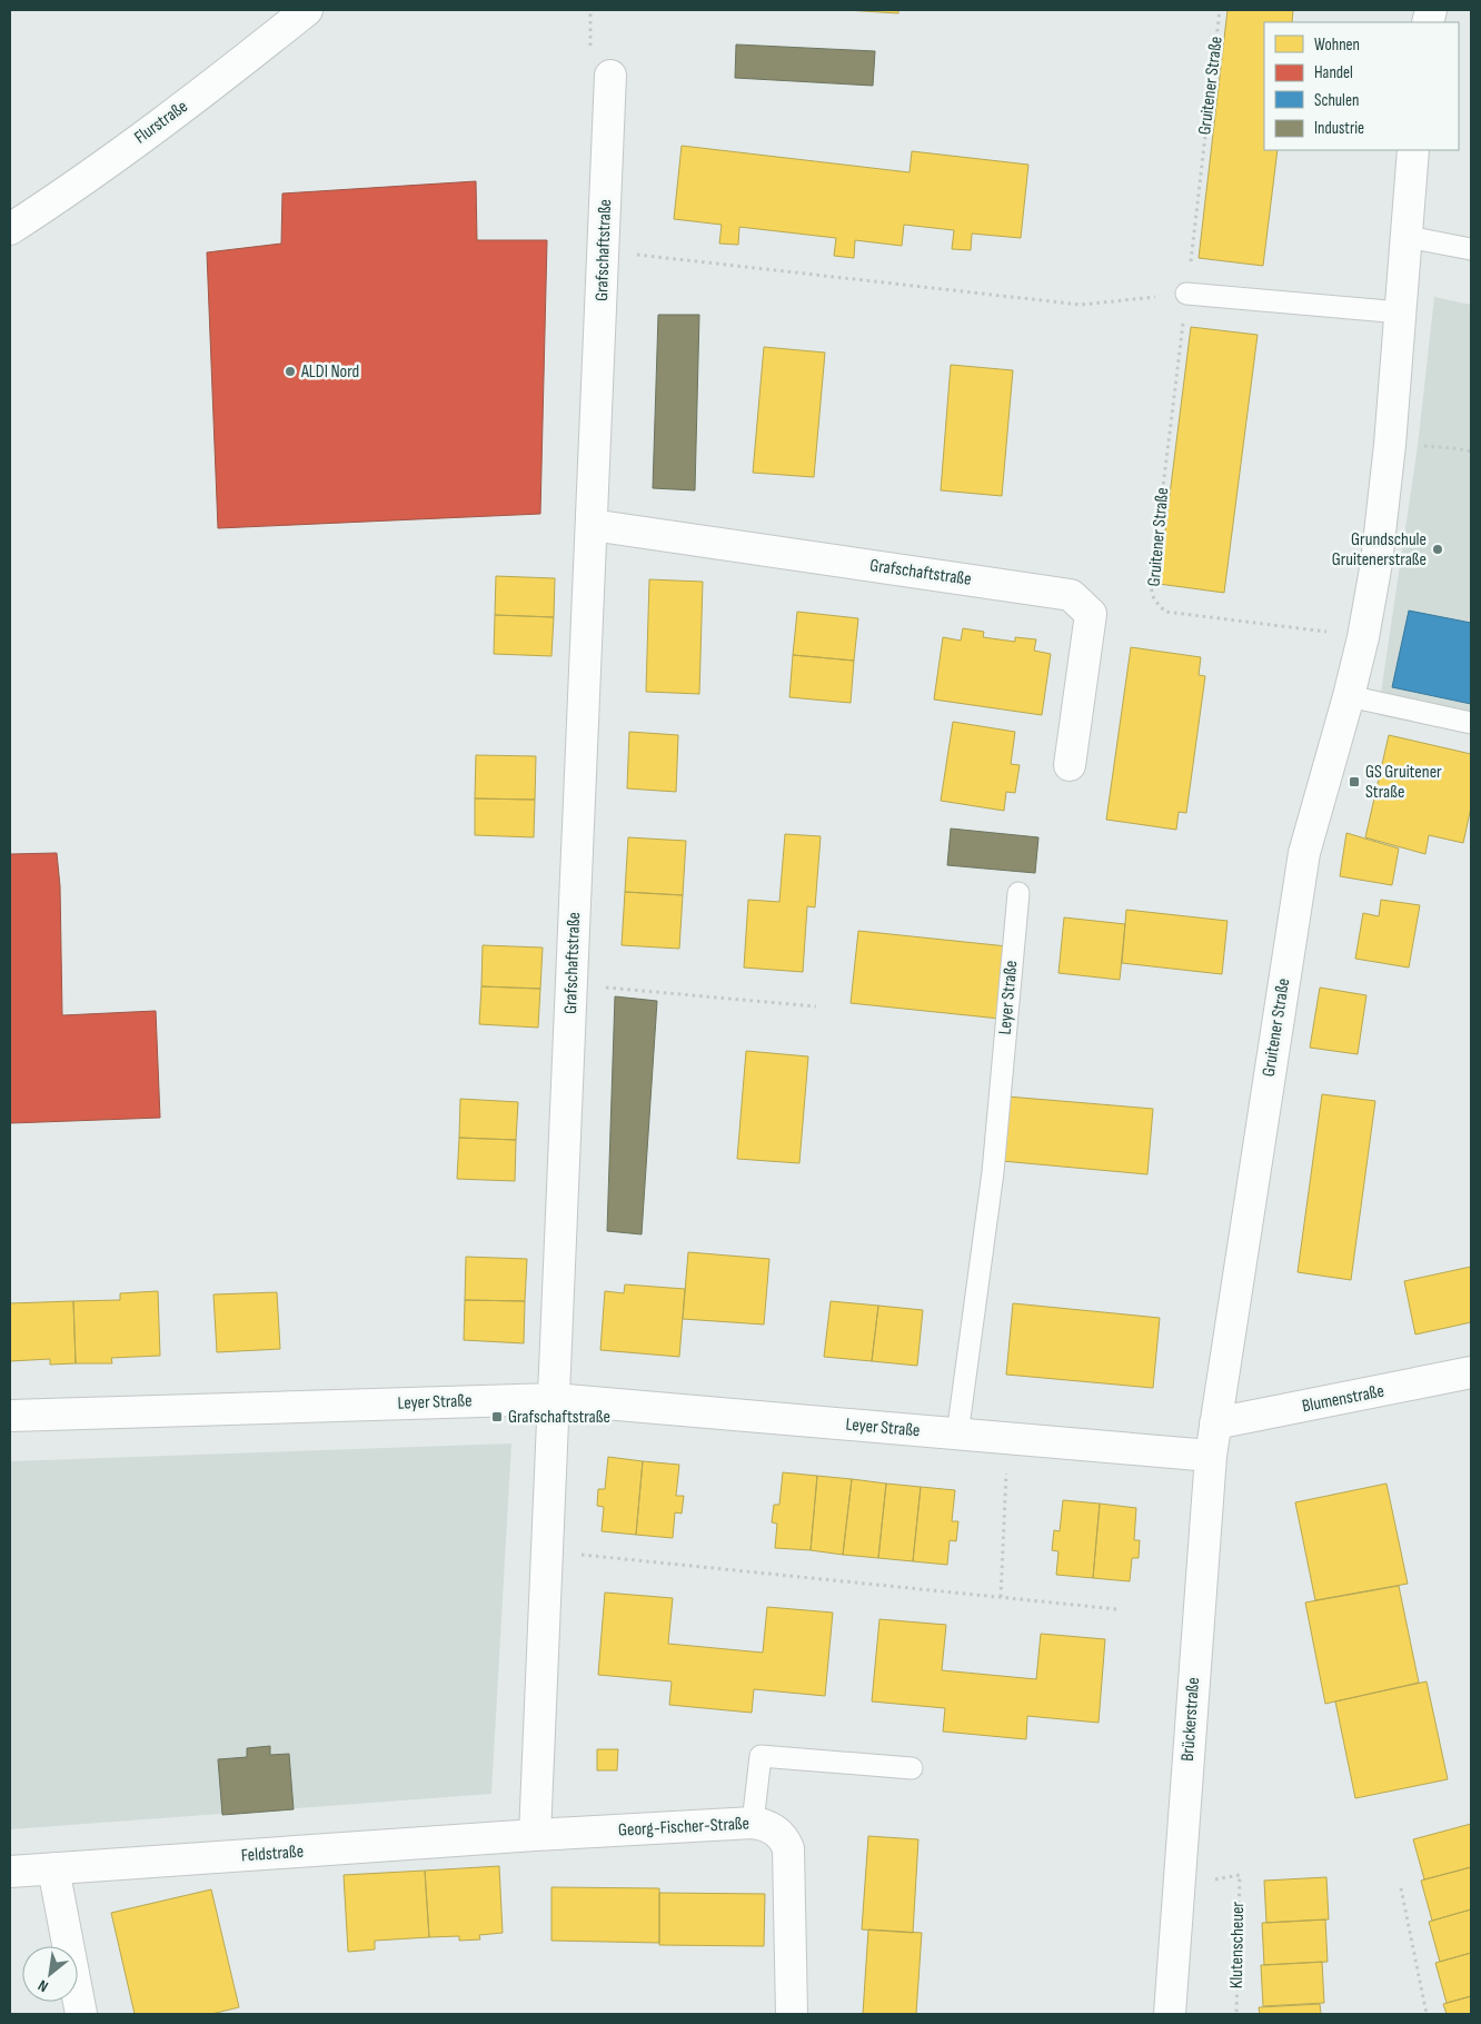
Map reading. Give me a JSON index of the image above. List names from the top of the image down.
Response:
{
  "streets": {
    "street": [
      "Gruitener Straße",
      "Flurstraße",
      "Grafschaftstraße",
      "Leyer Straße",
      "Blumenstraße",
      "Brückerstraße",
      "Georg-Fischer-Straße",
      "Feldstraße"
    ],
    "path": ["Klutenscheuer"]
  },
  "crossings": [
    ["Gruitener Straße", "Blumenstraße"],
    ["Gruitener Straße", "Brückerstraße"],
    ["Grafschaftstraße", "Leyer Straße"],
    ["Grafschaftstraße", "Georg-Fischer-Straße"],
    ["Grafschaftstraße", "Feldstraße"],
    ["Leyer Straße", "Brückerstraße"],
    ["Blumenstraße", "Brückerstraße"],
    ["Georg-Fischer-Straße", "Feldstraße"]
  ],
  "places": {
    "other": ["ALDI Nord", "Grundschule Gruitenerstraße"],
    "transit": ["GS Gruitener Straße", "Grafschaftstraße"]
  },
  "legend": [
    "Wohnen",
    "Handel",
    "Schulen",
    "Industrie"
  ],
  "north": "bottom left"
}
